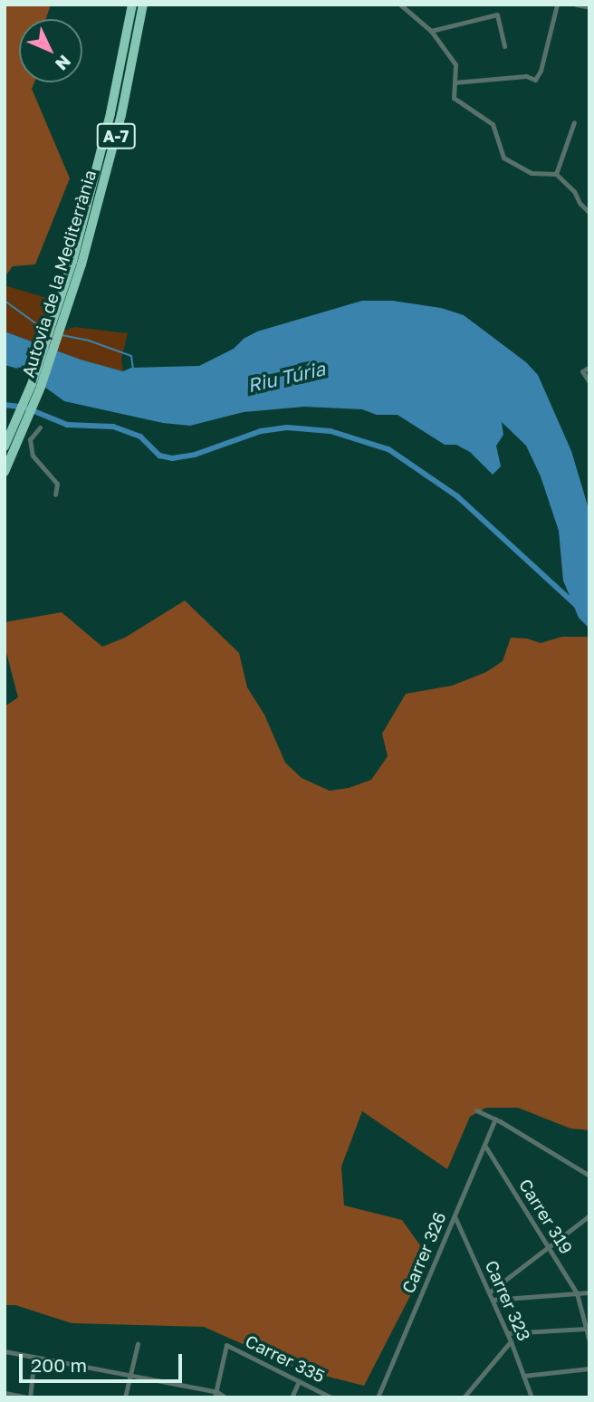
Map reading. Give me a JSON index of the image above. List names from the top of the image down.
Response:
{
  "streets": {
    "highway": ["A-7", "Autovia de la Mediterrània"],
    "street": [
      "Carrer 319",
      "Carrer 326",
      "Carrer 323",
      "Carrer 335"
    ]
  },
  "crossings": [
    ["Carrer 319", "Carrer 326"],
    ["Carrer 326", "Carrer 323"]
  ],
  "water": ["Riu Túria"],
  "scale_bar": "200 m",
  "north": "bottom right"
}
